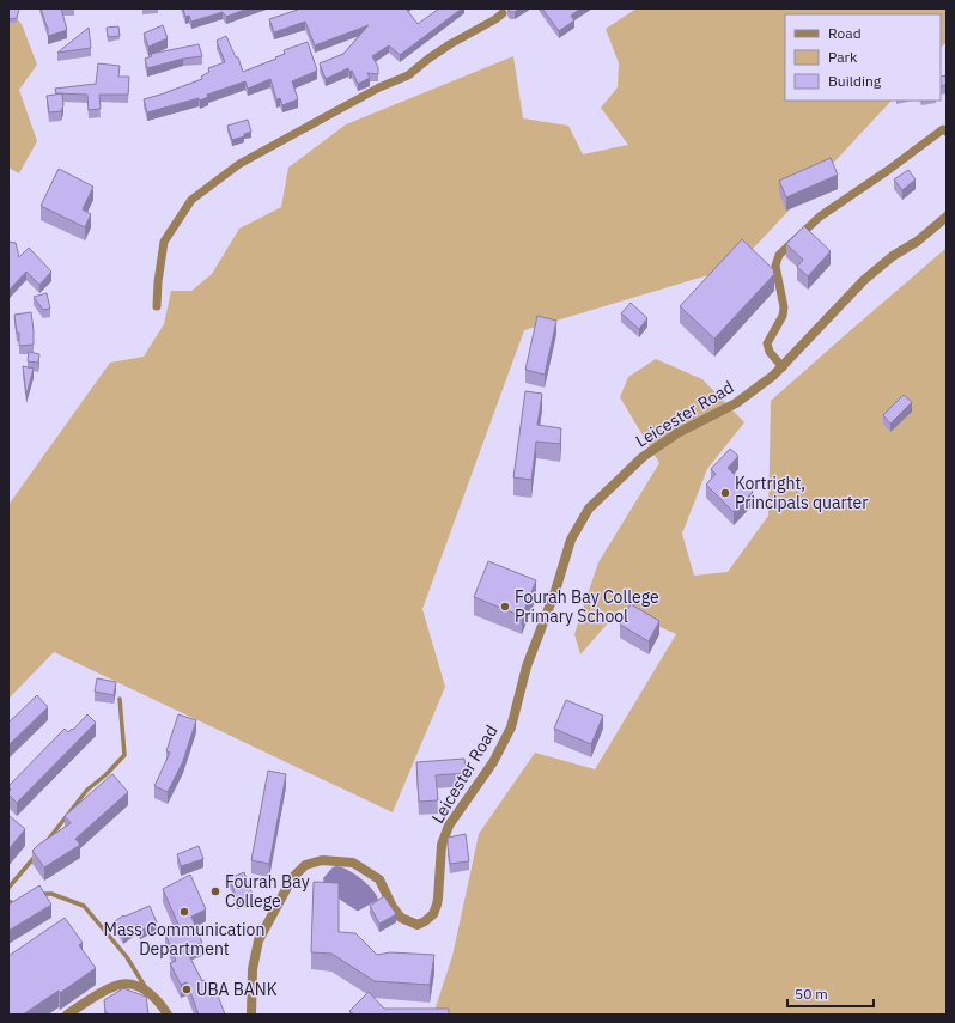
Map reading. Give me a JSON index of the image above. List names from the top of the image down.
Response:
{
  "streets": {
    "street": ["Leicester Road"]
  },
  "places": [
    "Kortright, Principals quarter",
    "Fourah Bay College Primary School",
    "Fourah Bay College",
    "Mass Communication Department",
    "UBA BANK"
  ],
  "legend": ["Road", "Park", "Building"],
  "scale_bar": "50 m"
}
